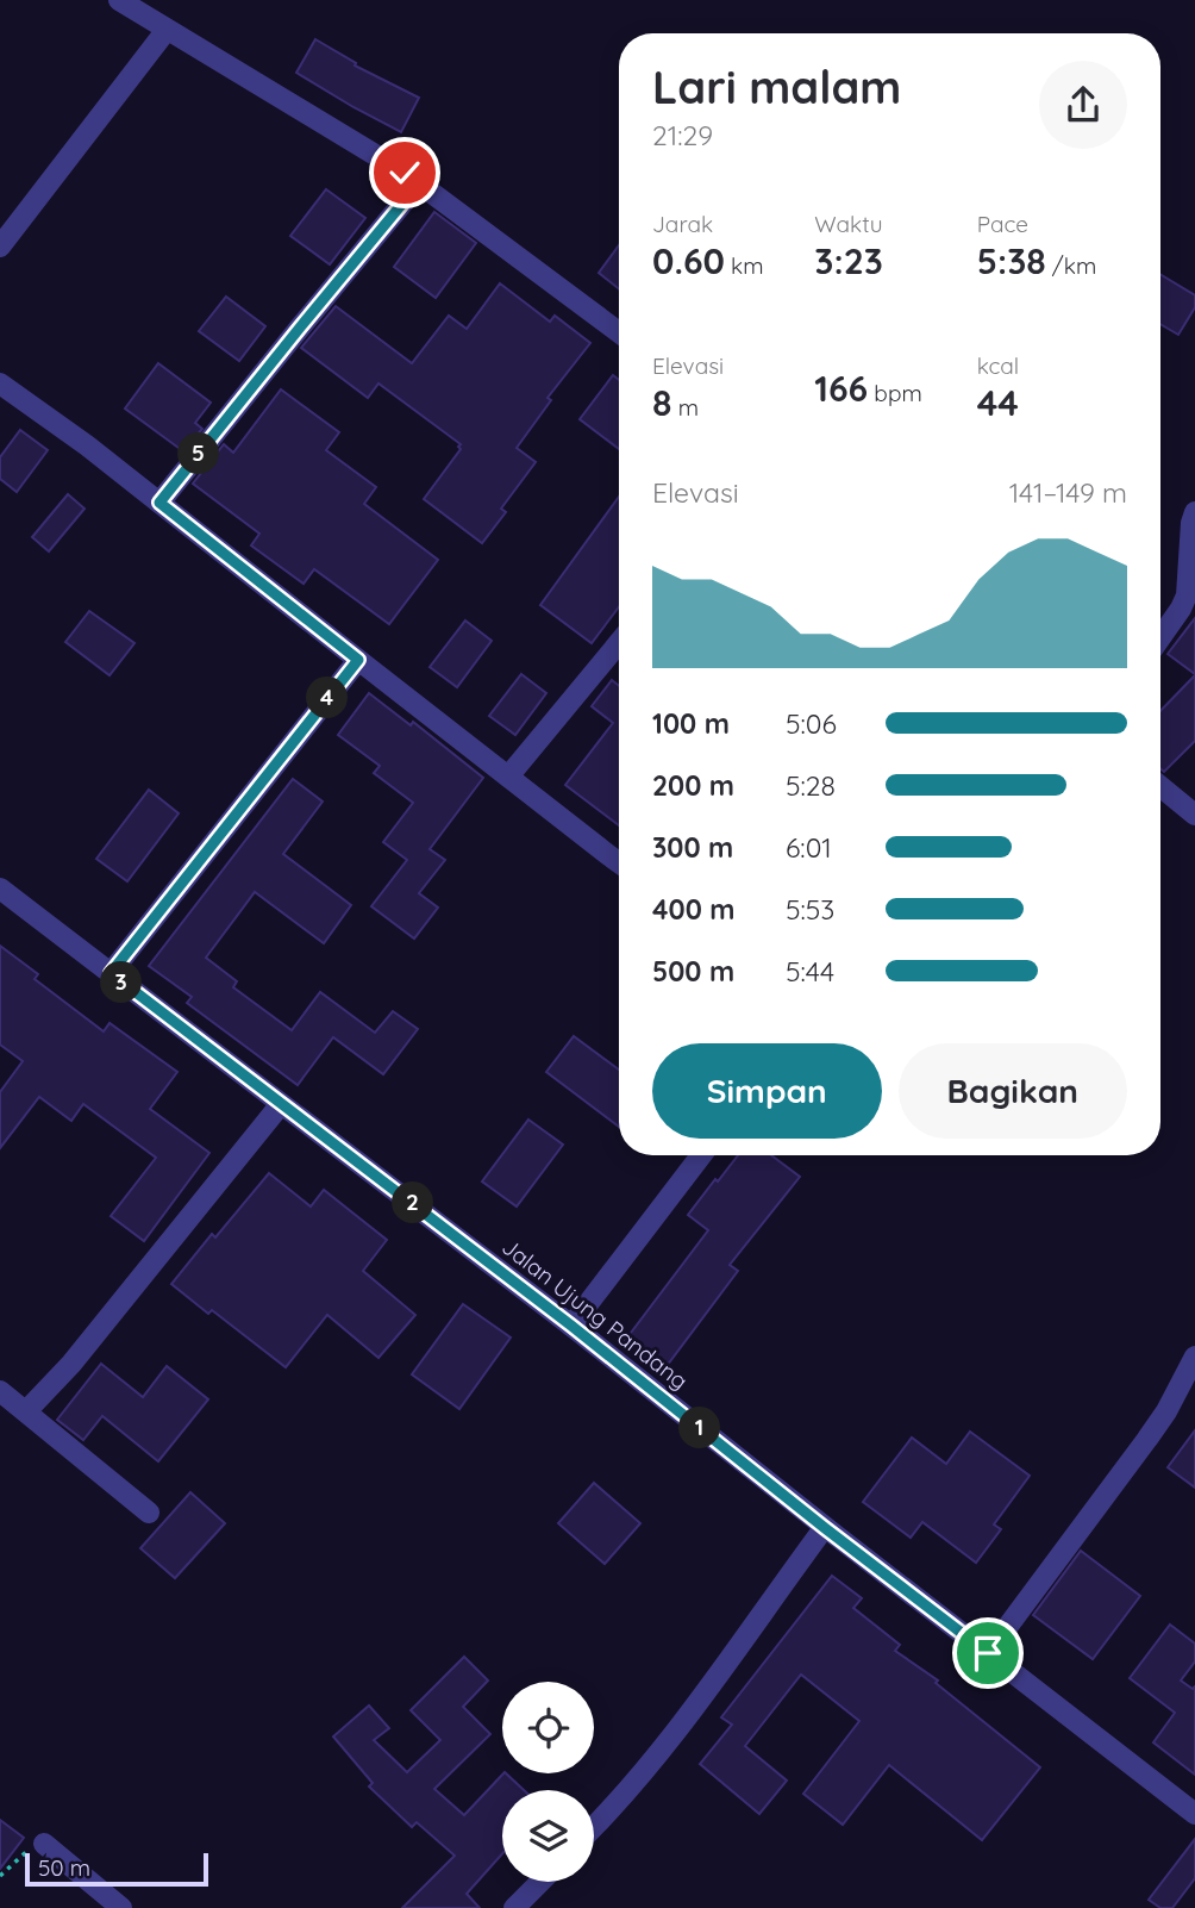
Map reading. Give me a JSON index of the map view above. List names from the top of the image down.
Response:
{
  "streets": {
    "street": ["Jalan Ujung Pandang"]
  },
  "scale_bar": "50 m",
  "page": {
    "heading": ["Lari malam", "21:29"],
    "stats": [
      ["Jarak", "0.60 km"],
      ["Waktu", "3:23"],
      ["Pace", "5:38 /km"],
      ["Elevasi", "8 m"],
      ["166 bpm"],
      ["kcal", "44"]
    ],
    "pins": [
      "5",
      "4",
      "3",
      "2",
      "1"
    ],
    "chart": ["Elevasi", "141–149 m"],
    "list": [
      {
        "name": "100 m",
        "note": "5:06"
      },
      {
        "name": "200 m",
        "note": "5:28"
      },
      {
        "name": "300 m",
        "note": "6:01"
      },
      {
        "name": "400 m",
        "note": "5:53"
      },
      {
        "name": "500 m",
        "note": "5:44"
      }
    ],
    "buttons": ["Simpan", "Bagikan"],
    "scale": "50 m"
  }
}
